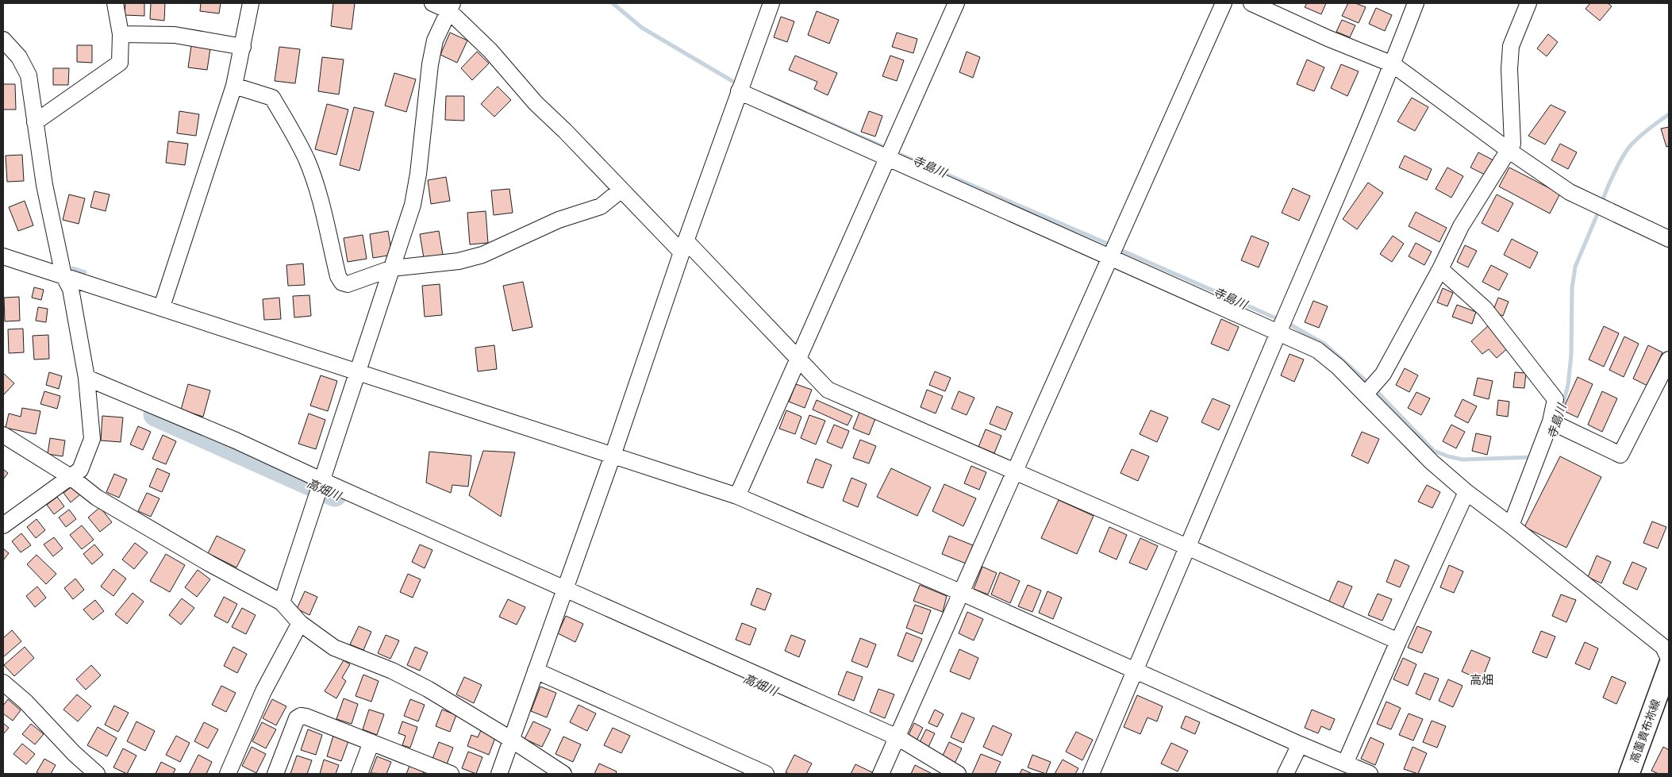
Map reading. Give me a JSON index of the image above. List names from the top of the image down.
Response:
{
  "streets": {
    "main road": ["高薗貴布祢線"]
  },
  "districts": ["高畑"],
  "water": ["寺島川", "高畑川"]
}
